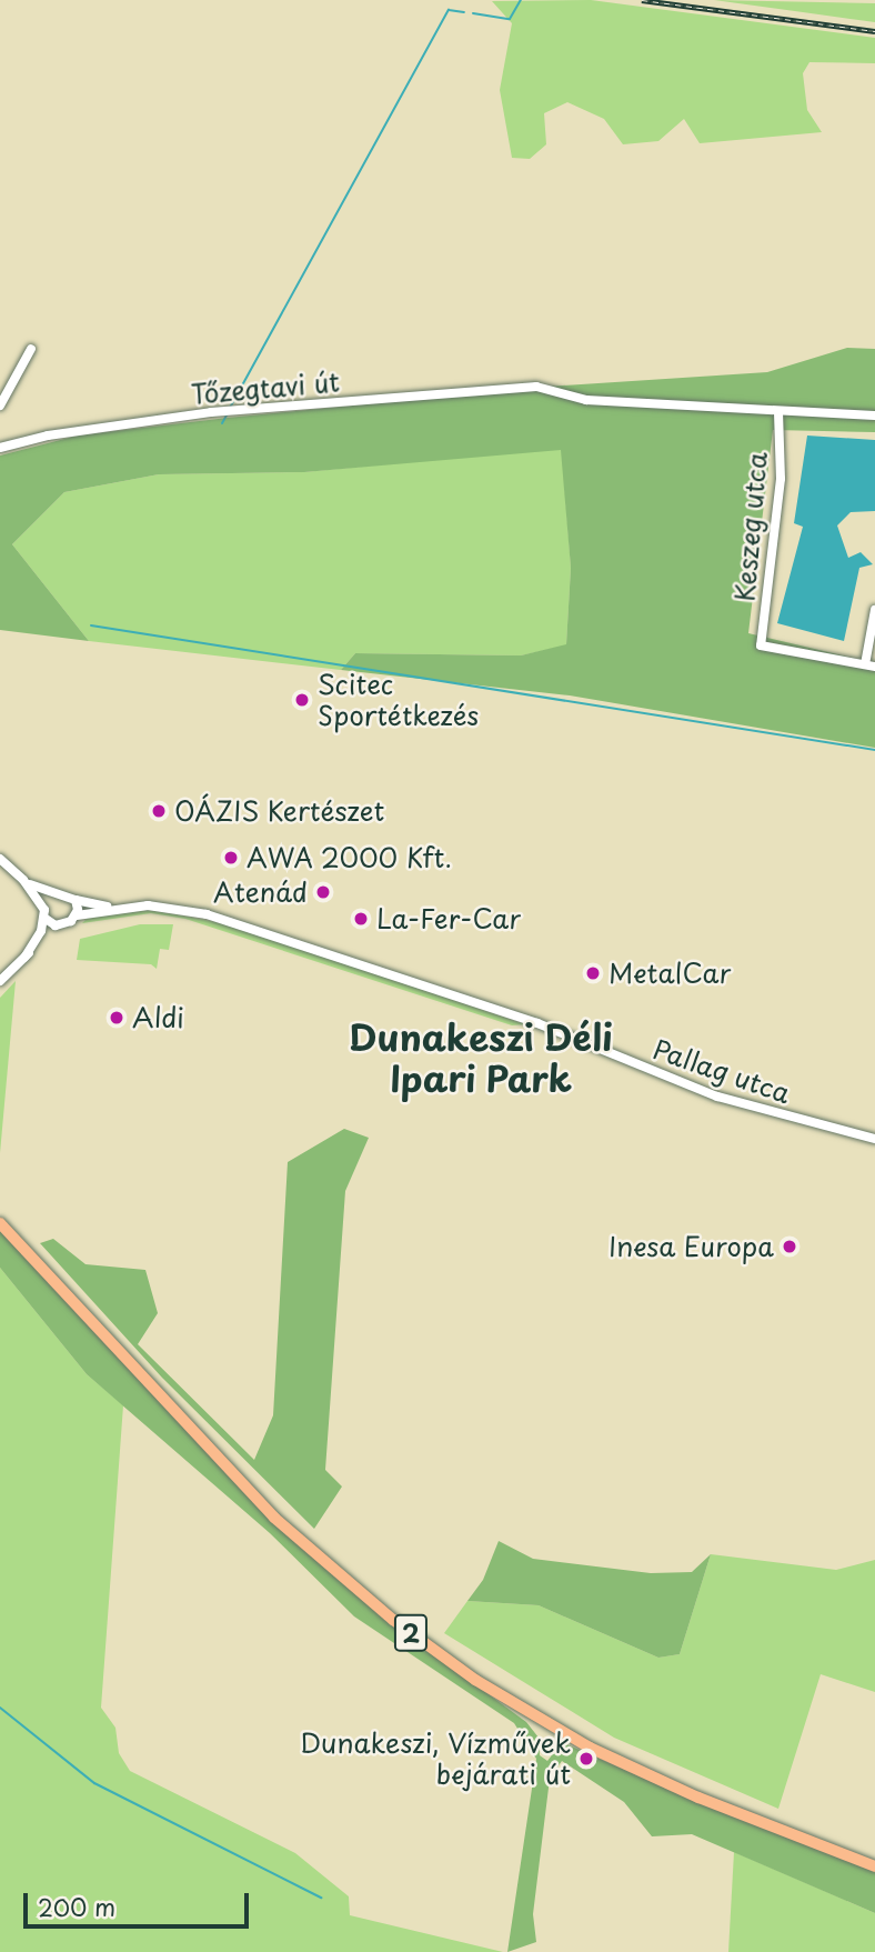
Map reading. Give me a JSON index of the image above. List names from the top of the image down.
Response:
{
  "streets": {
    "main road": ["2"],
    "street": ["Tőzegtavi út", "Keszeg utca", "Pallag utca"]
  },
  "crossings": [
    ["Tőzegtavi út", "Keszeg utca"]
  ],
  "districts": ["Dunakeszi Déli Ipari Park"],
  "places": [
    "Scitec Sportétkezés",
    "OÁZIS Kertészet",
    "AWA 2000 Kft.",
    "Atenád",
    "La-Fer-Car",
    "MetalCar",
    "Aldi",
    "Inesa Europa",
    "Dunakeszi, Vízművek bejárati út"
  ],
  "scale_bar": "200 m"
}
